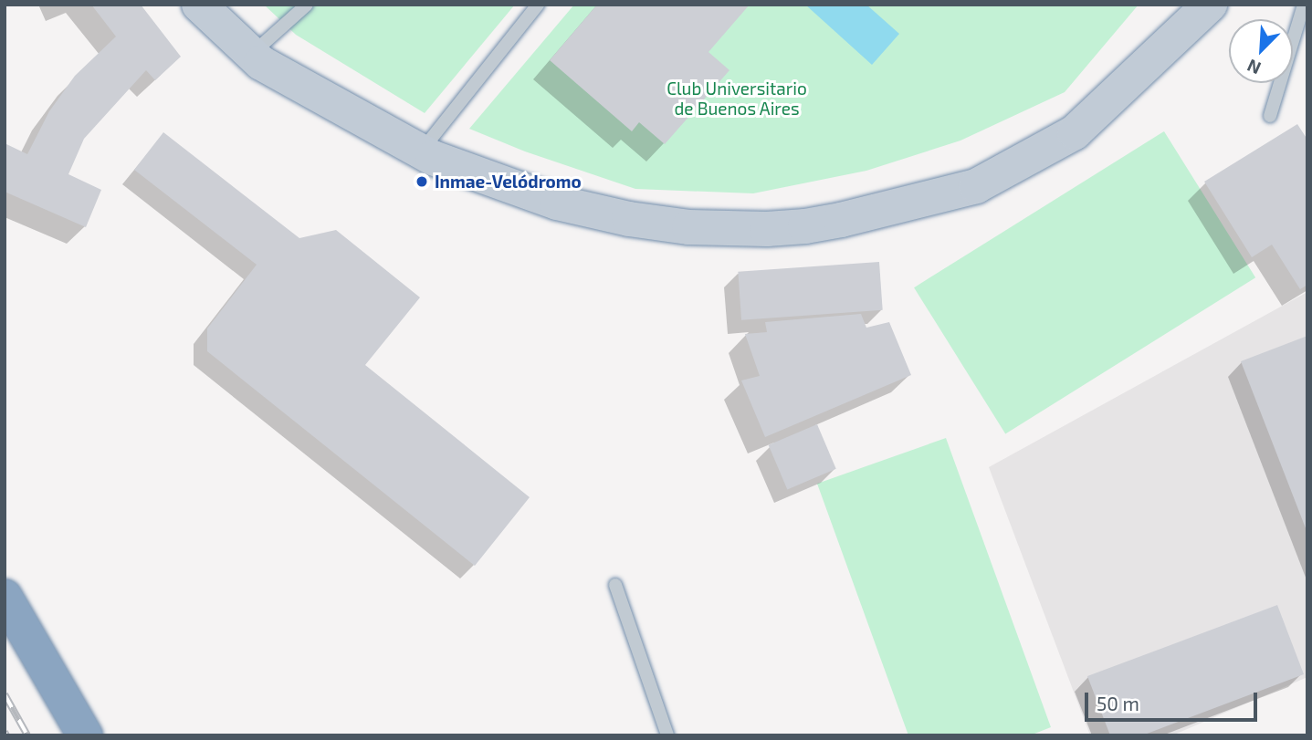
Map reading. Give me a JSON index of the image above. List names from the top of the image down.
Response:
{
  "parks": ["Club Universitario de Buenos Aires"],
  "places": ["Inmae-Velódromo"],
  "scale_bar": "50 m",
  "north": "bottom left"
}
